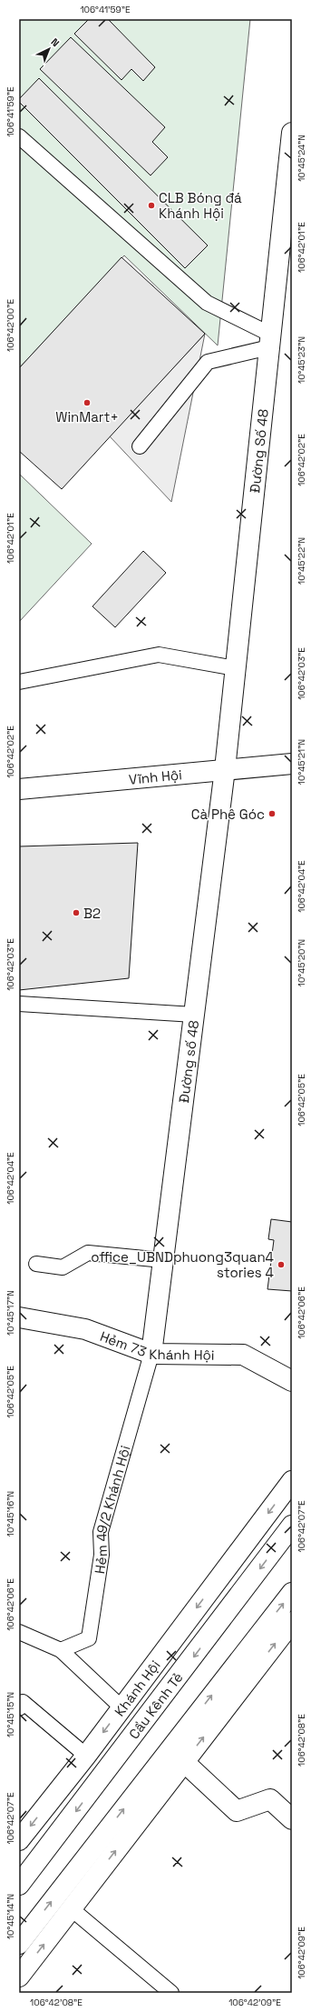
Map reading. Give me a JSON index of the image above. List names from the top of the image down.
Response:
{
  "streets": {
    "street": [
      "Đường Số 48",
      "Vĩnh Hội",
      "Đường số 48",
      "Hẻm 73 Khánh Hội",
      "Khánh Hội",
      "Cầu Kênh Tẻ"
    ],
    "lane": ["Hẻm 49/2 Khánh Hội"]
  },
  "crossings": [
    ["Đường Số 48", "Vĩnh Hội"],
    ["Đường Số 48", "Đường số 48"],
    ["Vĩnh Hội", "Đường số 48"],
    ["Đường số 48", "Hẻm 73 Khánh Hội"],
    ["Đường số 48", "Hẻm 49/2 Khánh Hội"],
    ["Hẻm 73 Khánh Hội", "Hẻm 49/2 Khánh Hội"]
  ],
  "places": [
    "CLB Bóng đá Khánh Hội",
    "WinMart+",
    "Cà Phê Góc",
    "B2",
    "office_UBNDphuong3quan4 stories 4"
  ],
  "north": "top right",
  "coordinates": [
    "106°41'59\"E",
    "10°45'24\"N",
    "106°42'01\"E",
    "106°42'00\"E",
    "10°45'23\"N",
    "106°42'02\"E",
    "10°45'22\"N",
    "106°42'03\"E",
    "10°45'21\"N",
    "106°42'04\"E",
    "10°45'20\"N",
    "106°42'05\"E",
    "10°45'17\"N",
    "106°42'06\"E",
    "10°45'16\"N",
    "106°42'07\"E",
    "10°45'15\"N",
    "106°42'08\"E",
    "10°45'14\"N",
    "106°42'09\"E"
  ]
}
